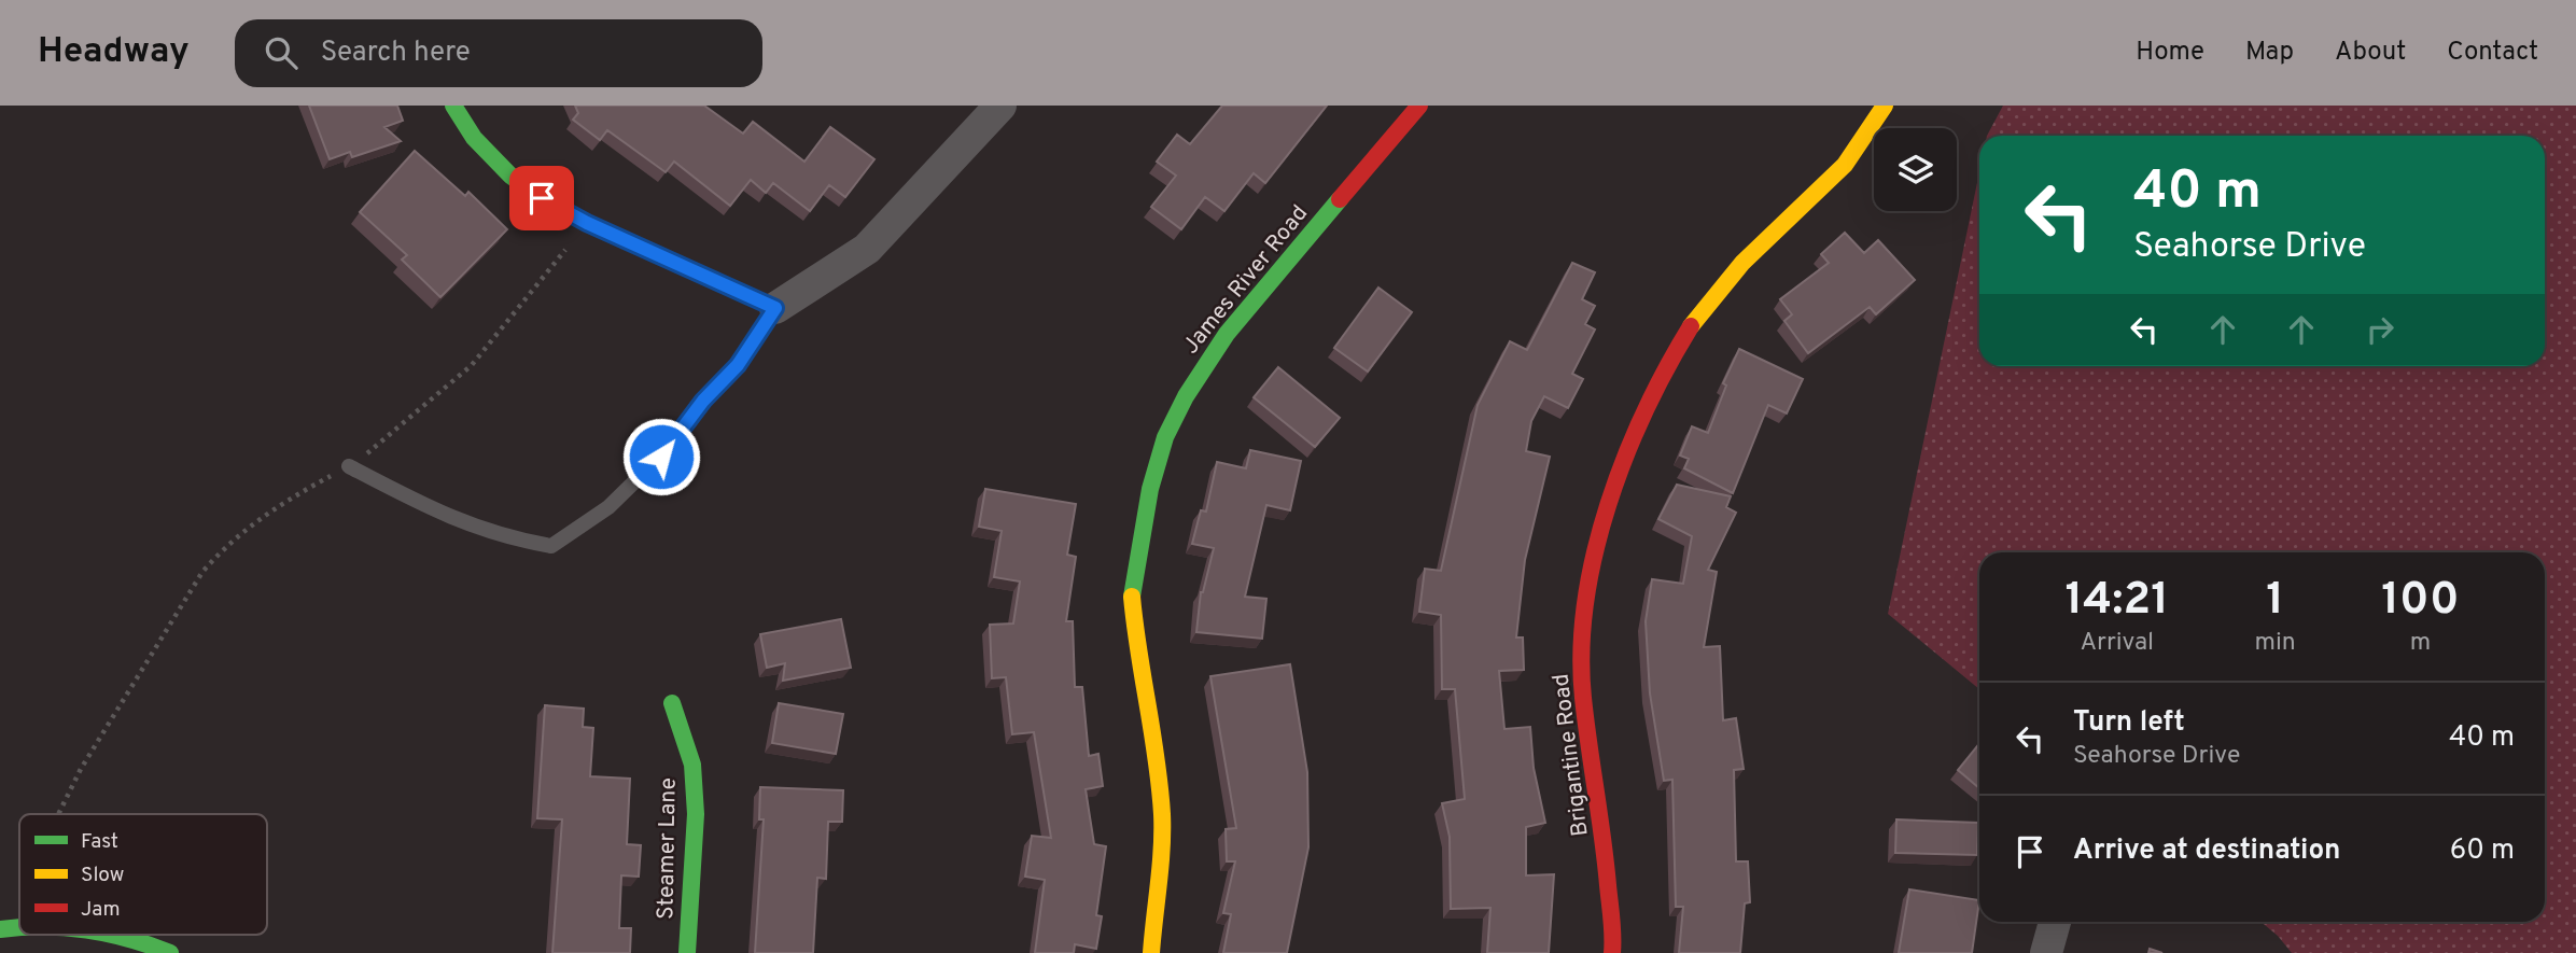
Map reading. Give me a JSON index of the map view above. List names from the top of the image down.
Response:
{
  "streets": {
    "street": ["James River Road", "Brigantine Road", "Steamer Lane"]
  },
  "legend": ["Fast", "Slow", "Jam"],
  "page": {
    "header": "Headway",
    "search": "Search here",
    "nav": [
      "Home",
      "Map",
      "About",
      "Contact"
    ],
    "turn": ["40 m", "Seahorse Drive"],
    "eta": [
      "14:21",
      "Arrival",
      "1",
      "min",
      "100",
      "m"
    ],
    "list": [
      {
        "name": "Turn left",
        "note": "Seahorse Drive",
        "value": "40 m"
      },
      {
        "name": "Arrive at destination",
        "value": "60 m"
      }
    ]
  }
}
